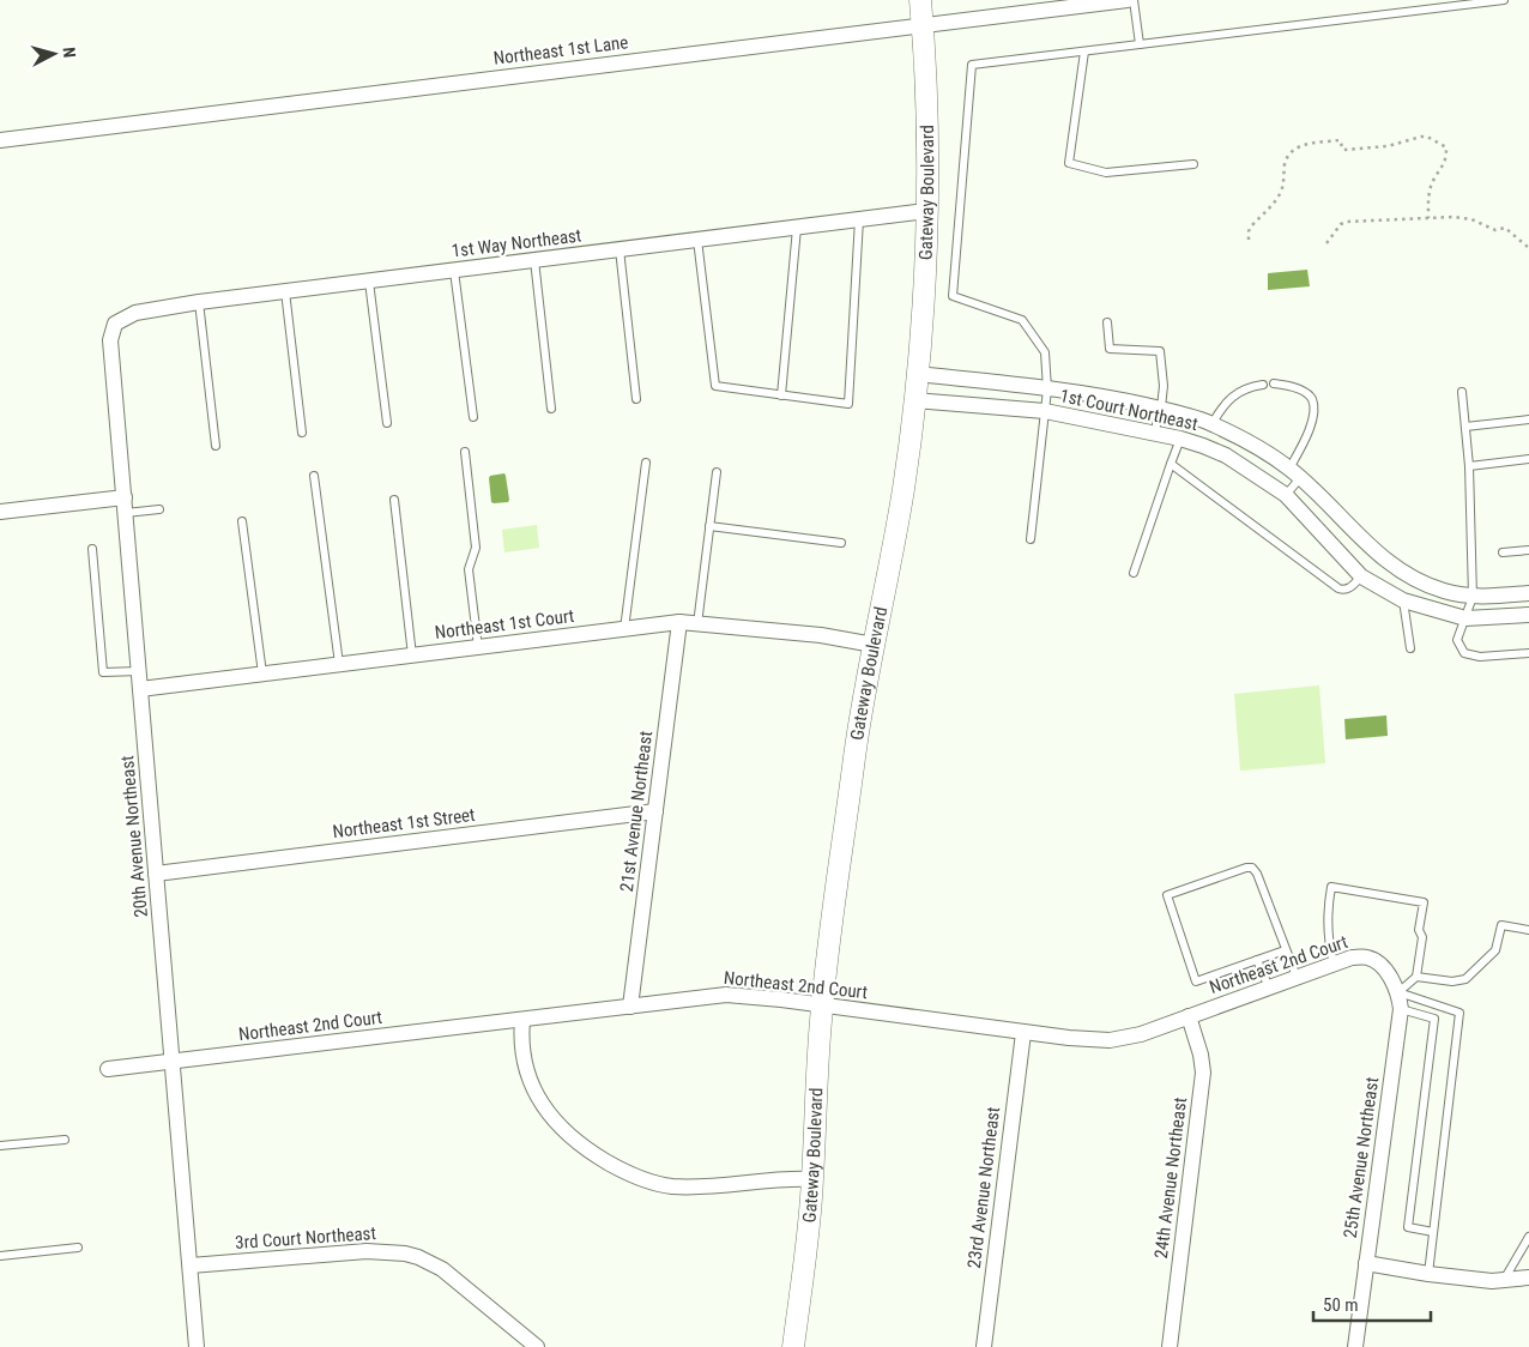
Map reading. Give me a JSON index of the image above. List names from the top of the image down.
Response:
{
  "streets": {
    "main road": ["Gateway Boulevard"],
    "street": [
      "Northeast 1st Lane",
      "1st Way Northeast",
      "1st Court Northeast",
      "Northeast 1st Court",
      "21st Avenue Northeast",
      "Northeast 1st Street",
      "20th Avenue Northeast",
      "Northeast 2nd Court",
      "25th Avenue Northeast",
      "24th Avenue Northeast",
      "23rd Avenue Northeast",
      "3rd Court Northeast"
    ]
  },
  "crossings": [
    ["Northeast 1st Lane", "Gateway Boulevard"],
    ["Gateway Boulevard", "1st Way Northeast"],
    ["Gateway Boulevard", "1st Court Northeast"],
    ["Gateway Boulevard", "Northeast 1st Court"],
    ["Gateway Boulevard", "Northeast 2nd Court"],
    ["1st Way Northeast", "20th Avenue Northeast"],
    ["Northeast 1st Court", "21st Avenue Northeast"],
    ["Northeast 1st Court", "20th Avenue Northeast"],
    ["21st Avenue Northeast", "Northeast 1st Street"],
    ["21st Avenue Northeast", "Northeast 2nd Court"],
    ["Northeast 1st Street", "20th Avenue Northeast"],
    ["20th Avenue Northeast", "Northeast 2nd Court"],
    ["20th Avenue Northeast", "3rd Court Northeast"],
    ["Northeast 2nd Court", "25th Avenue Northeast"],
    ["Northeast 2nd Court", "24th Avenue Northeast"],
    ["Northeast 2nd Court", "23rd Avenue Northeast"]
  ],
  "scale_bar": "50 m",
  "north": "right"
}
